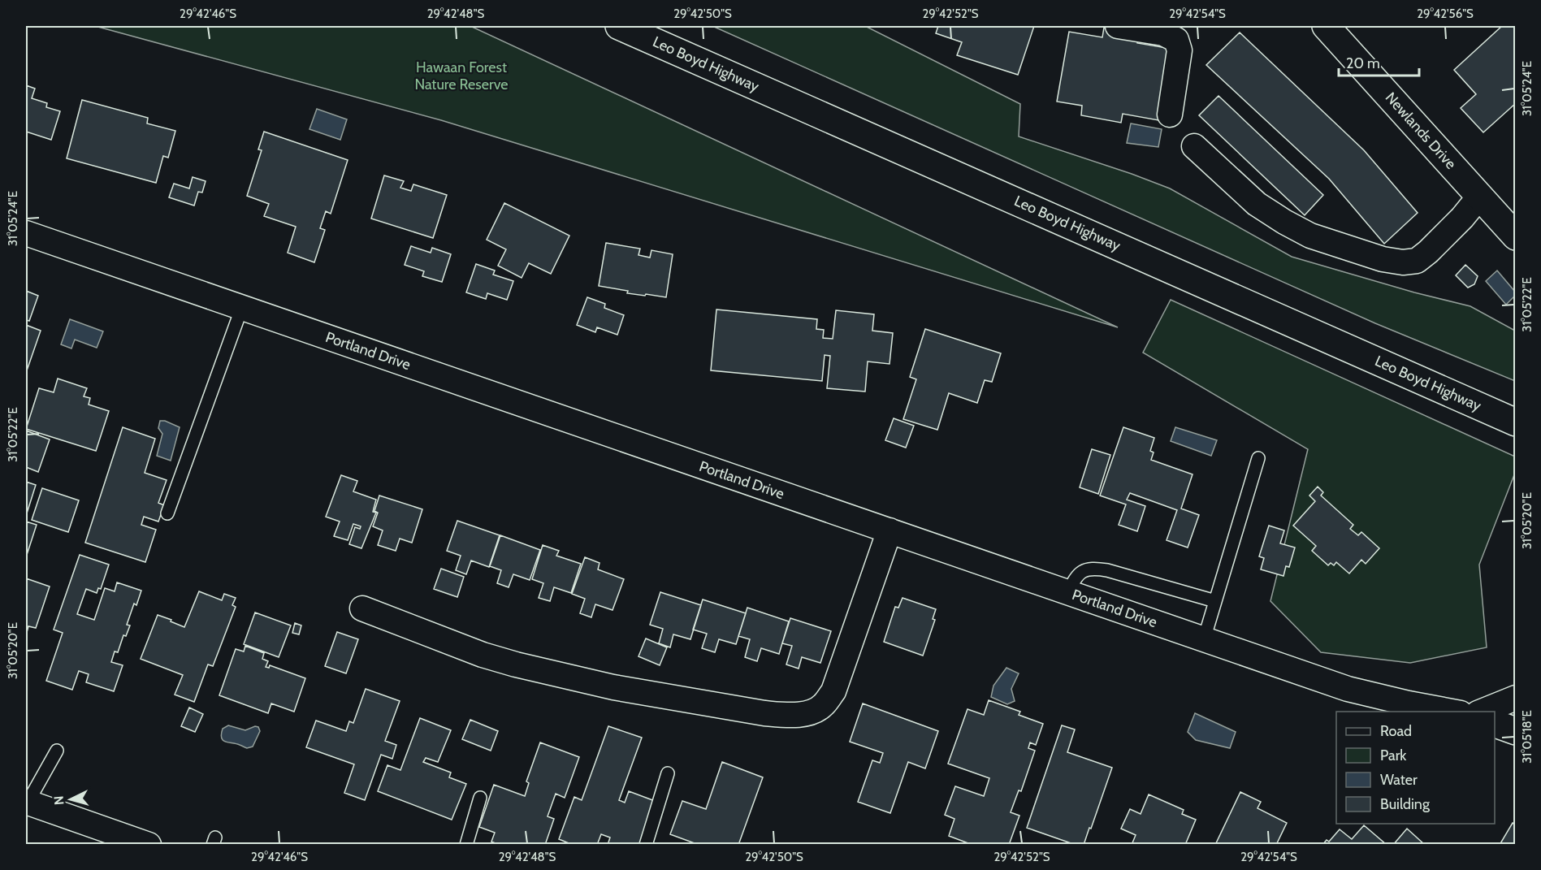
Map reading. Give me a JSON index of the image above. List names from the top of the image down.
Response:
{
  "streets": {
    "main road": ["Leo Boyd Highway", "Newlands Drive"],
    "street": ["Portland Drive"]
  },
  "parks": ["Hawaan Forest Nature Reserve"],
  "legend": [
    "Road",
    "Park",
    "Water",
    "Building"
  ],
  "scale_bar": "20 m",
  "north": "left",
  "coordinates": [
    "29°42'46\"S",
    "29°42'48\"S",
    "29°42'50\"S",
    "29°42'52\"S",
    "29°42'54\"S",
    "29°42'56\"S",
    "31°05'24\"E",
    "31°05'22\"E",
    "31°05'20\"E",
    "31°05'18\"E"
  ]
}
